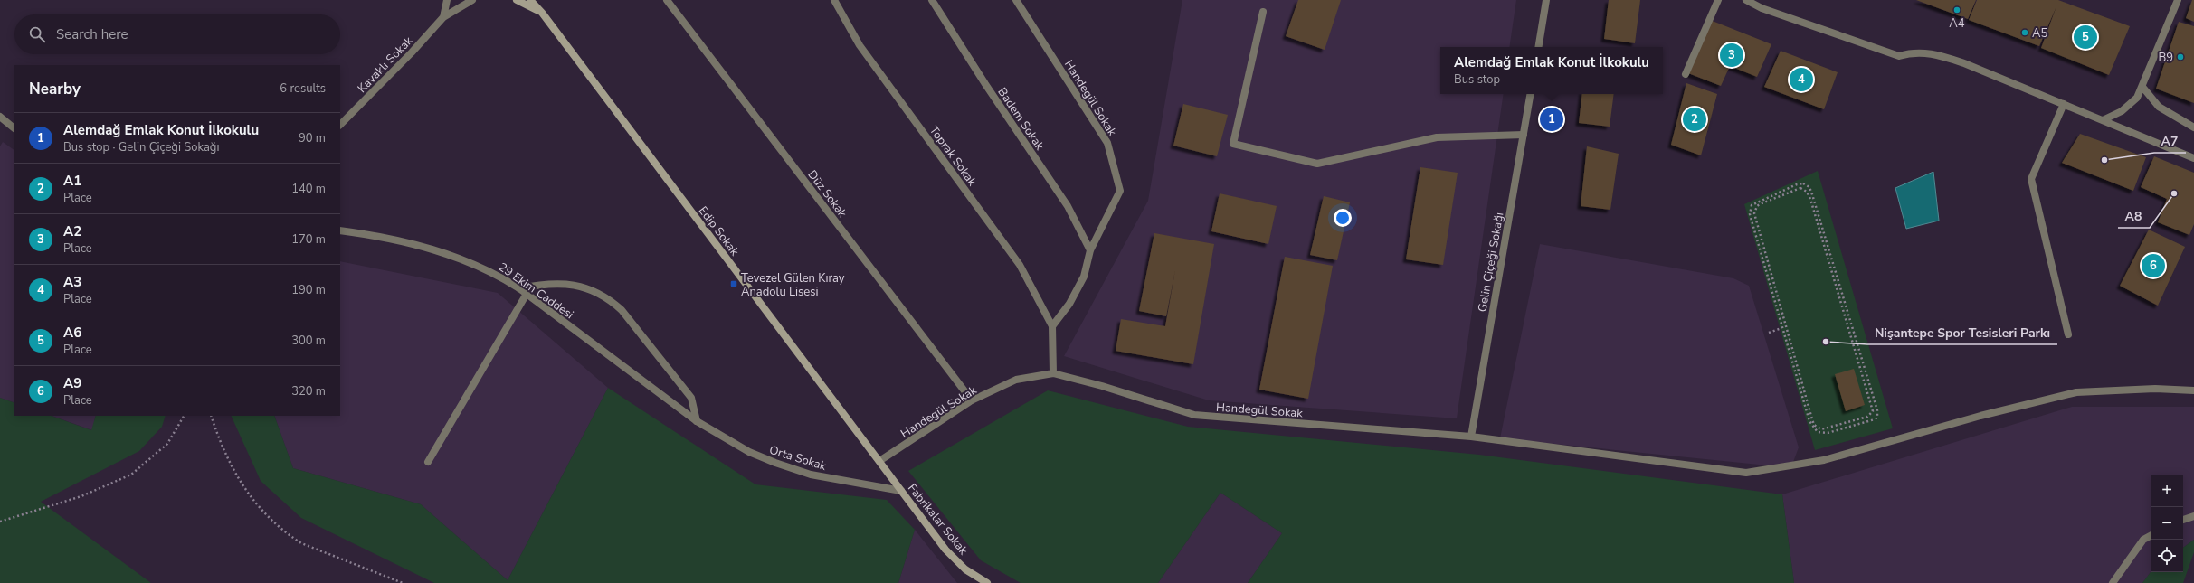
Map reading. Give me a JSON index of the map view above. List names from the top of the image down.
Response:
{
  "streets": {
    "main road": ["Edip Sokak", "Fabrikalar Sokak"],
    "street": [
      "Kavaklı Sokak",
      "Handegül Sokak",
      "Badem Sokak",
      "Toprak Sokak",
      "Düz Sokak",
      "Gelin Çiçeği Sokağı",
      "29 Ekim Caddesi",
      "Orta Sokak"
    ]
  },
  "crossings": [
    ["Handegül Sokak", "Badem Sokak"],
    ["Handegül Sokak", "Toprak Sokak"],
    ["Handegül Sokak", "Düz Sokak"],
    ["Handegül Sokak", "Edip Sokak"],
    ["Handegül Sokak", "Gelin Çiçeği Sokağı"],
    ["Handegül Sokak", "Fabrikalar Sokak"],
    ["Edip Sokak", "Fabrikalar Sokak"],
    ["29 Ekim Caddesi", "Orta Sokak"],
    ["Orta Sokak", "Fabrikalar Sokak"]
  ],
  "places": {
    "other": [
      "A4",
      "A5",
      "B9",
      "A7",
      "A8",
      "Nişantepe Spor Tesisleri Parkı"
    ],
    "transit": ["Tevezel Gülen Kıray Anadolu Lisesi"]
  },
  "page": {
    "search": "Search here",
    "pins": [
      "5",
      "3",
      "4",
      "1",
      "2",
      "6"
    ],
    "popup": ["Alemdağ Emlak Konut İlkokulu", "Bus stop"],
    "heading": ["Nearby", "6 results"],
    "list": [
      {
        "mark": "1",
        "name": "Alemdağ Emlak Konut İlkokulu",
        "note": "Bus stop · Gelin Çiçeği Sokağı",
        "value": "90 m"
      },
      {
        "mark": "2",
        "name": "A1",
        "note": "Place",
        "value": "140 m"
      },
      {
        "mark": "3",
        "name": "A2",
        "note": "Place",
        "value": "170 m"
      },
      {
        "mark": "4",
        "name": "A3",
        "note": "Place",
        "value": "190 m"
      },
      {
        "mark": "5",
        "name": "A6",
        "note": "Place",
        "value": "300 m"
      },
      {
        "mark": "6",
        "name": "A9",
        "note": "Place",
        "value": "320 m"
      }
    ],
    "map_buttons": ["+", "−"]
  }
}
